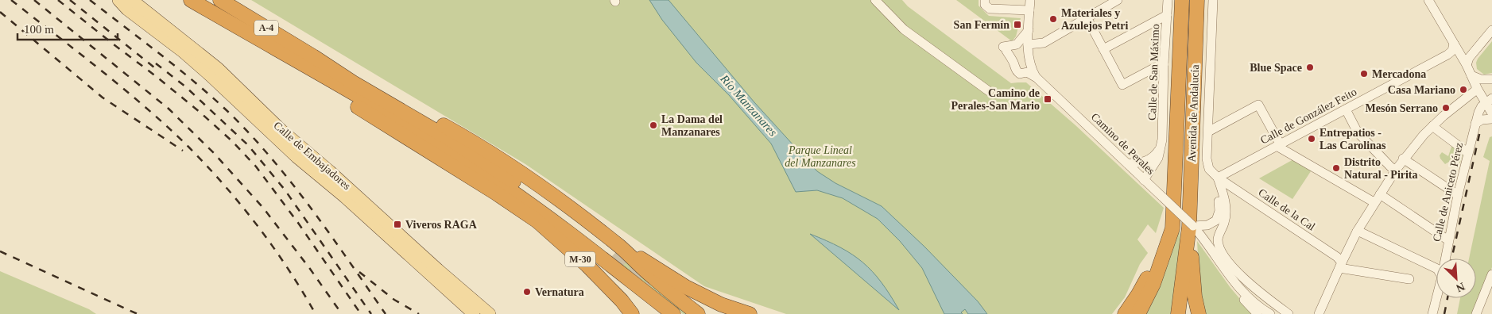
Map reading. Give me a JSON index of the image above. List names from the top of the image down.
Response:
{
  "streets": {
    "highway": ["A-4", "Avenida de Andalucía", "M-30"],
    "main road": ["Calle de Embajadores"],
    "street": [
      "Calle de San Máximo",
      "Calle de González Feito",
      "Camino de Perales",
      "Calle de Aniceto Pérez",
      "Calle de la Cal"
    ]
  },
  "crossings": [
    ["Calle de San Máximo", "Camino de Perales"],
    ["Avenida de Andalucía", "Camino de Perales"],
    ["Calle de González Feito", "Camino de Perales"],
    ["Calle de González Feito", "Calle de la Cal"],
    ["Camino de Perales", "Calle de la Cal"]
  ],
  "water": ["Río Manzanares"],
  "parks": ["Parque Lineal del Manzanares"],
  "places": {
    "other": [
      "Materiales y Azulejos Petri",
      "Blue Space",
      "Mercadona",
      "Casa Mariano",
      "Mesón Serrano",
      "La Dama del Manzanares",
      "Entrepatios - Las Carolinas",
      "Distrito Natural - Pirita",
      "Vernatura"
    ],
    "transit": ["San Fermín", "Camino de Perales-San Mario", "Viveros RAGA"]
  },
  "scale_bar": "100 m",
  "north": "bottom right"
}
